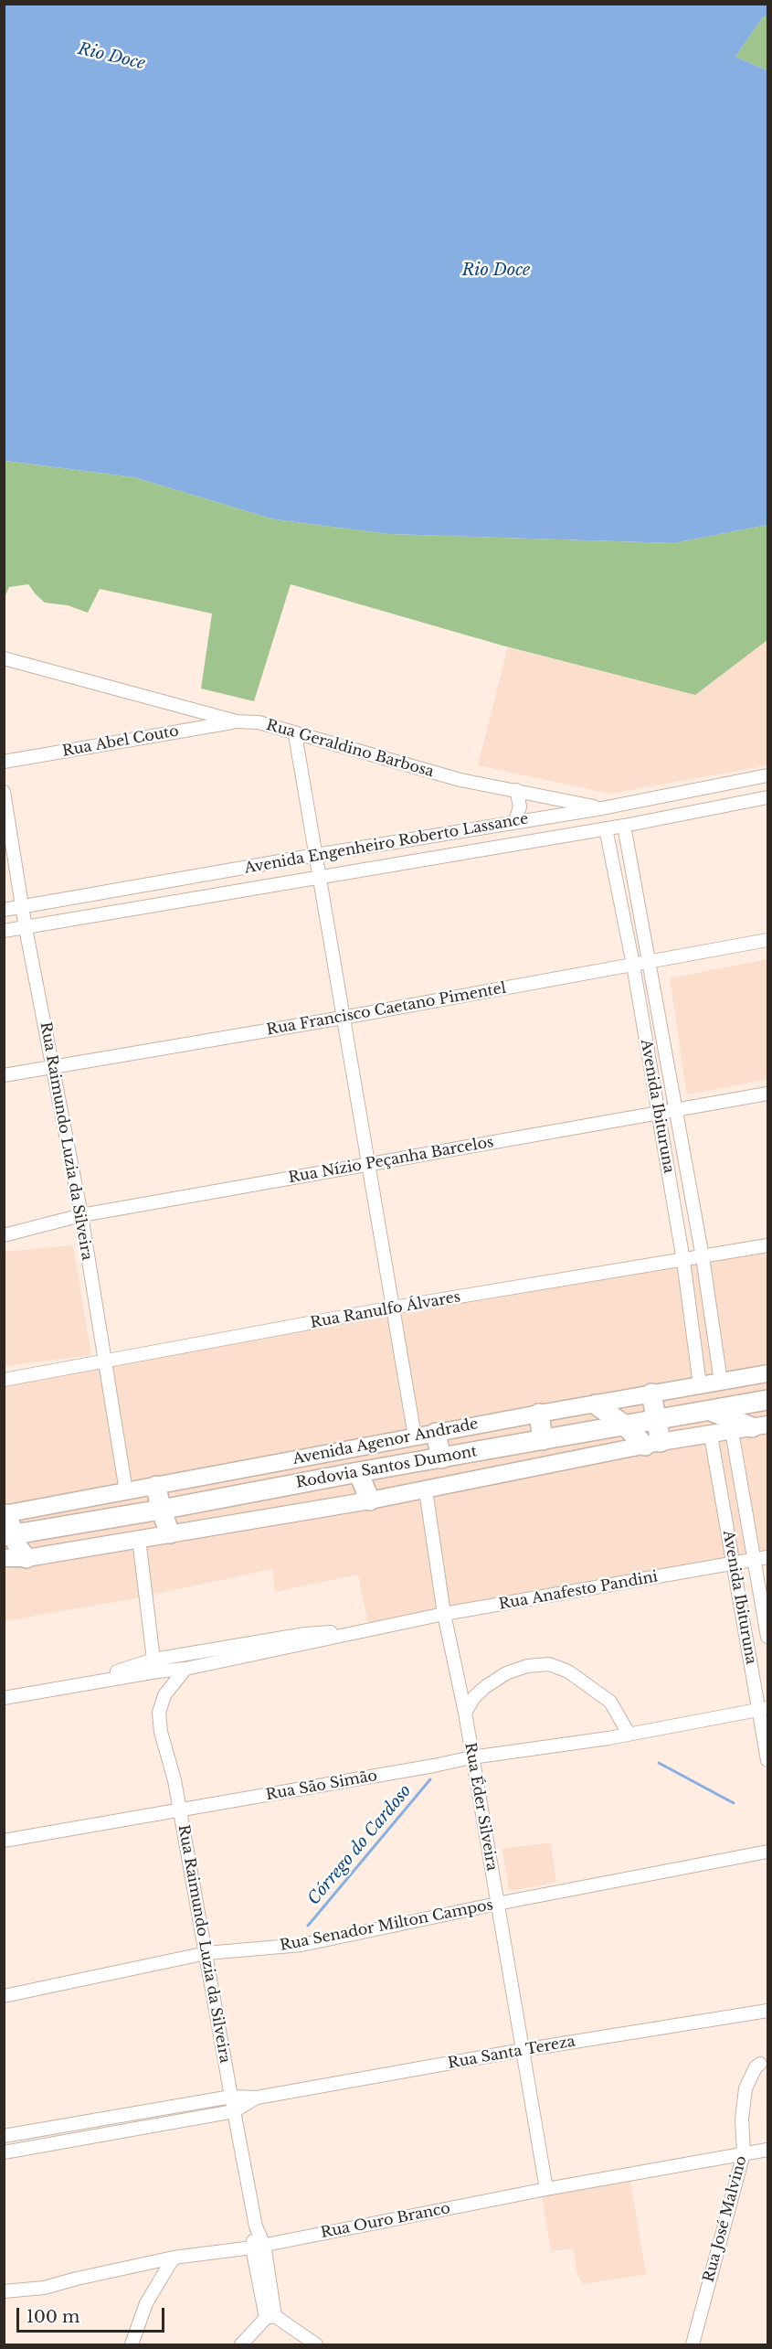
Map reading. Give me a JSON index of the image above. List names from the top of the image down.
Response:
{
  "streets": {
    "highway": ["Rodovia Santos Dumont"],
    "main road": ["Avenida Agenor Andrade"],
    "street": [
      "Rua Abel Couto",
      "Rua Geraldino Barbosa",
      "Avenida Engenheiro Roberto Lassance",
      "Rua Francisco Caetano Pimentel",
      "Avenida Ibituruna",
      "Rua Raimundo Luzia da Silveira",
      "Rua Nízio Peçanha Barcelos",
      "Rua Ranulfo Álvares",
      "Rua Anafesto Pandini",
      "Rua São Simão",
      "Rua Éder Silveira",
      "Rua Senador Milton Campos",
      "Rua Santa Tereza",
      "Rua José Malvino",
      "Rua Ouro Branco"
    ]
  },
  "crossings": [
    ["Rua Abel Couto", "Rua Geraldino Barbosa"],
    ["Rua Geraldino Barbosa", "Avenida Engenheiro Roberto Lassance"],
    ["Avenida Engenheiro Roberto Lassance", "Avenida Ibituruna"],
    ["Avenida Engenheiro Roberto Lassance", "Rua Raimundo Luzia da Silveira"],
    ["Rua Francisco Caetano Pimentel", "Avenida Ibituruna"],
    ["Rua Francisco Caetano Pimentel", "Rua Raimundo Luzia da Silveira"],
    ["Avenida Ibituruna", "Rua Nízio Peçanha Barcelos"],
    ["Avenida Ibituruna", "Rua Ranulfo Álvares"],
    ["Avenida Ibituruna", "Avenida Agenor Andrade"],
    ["Avenida Ibituruna", "Rua Anafesto Pandini"],
    ["Avenida Ibituruna", "Rua São Simão"],
    ["Rua Raimundo Luzia da Silveira", "Rua Nízio Peçanha Barcelos"],
    ["Rua Raimundo Luzia da Silveira", "Rua Ranulfo Álvares"],
    ["Rua Raimundo Luzia da Silveira", "Avenida Agenor Andrade"],
    ["Rua Raimundo Luzia da Silveira", "Rua Anafesto Pandini"],
    ["Rua Raimundo Luzia da Silveira", "Rua São Simão"],
    ["Rua Raimundo Luzia da Silveira", "Rua Senador Milton Campos"],
    ["Rua Raimundo Luzia da Silveira", "Rua Santa Tereza"],
    ["Rua Raimundo Luzia da Silveira", "Rua Ouro Branco"],
    ["Rua Anafesto Pandini", "Rua Éder Silveira"],
    ["Rua São Simão", "Rua Éder Silveira"],
    ["Rua Éder Silveira", "Rua Senador Milton Campos"],
    ["Rua Éder Silveira", "Rua Santa Tereza"],
    ["Rua Éder Silveira", "Rua Ouro Branco"],
    ["Rua José Malvino", "Rua Ouro Branco"]
  ],
  "water": ["Rio Doce", "Córrego do Cardoso"],
  "scale_bar": "100 m"
}
